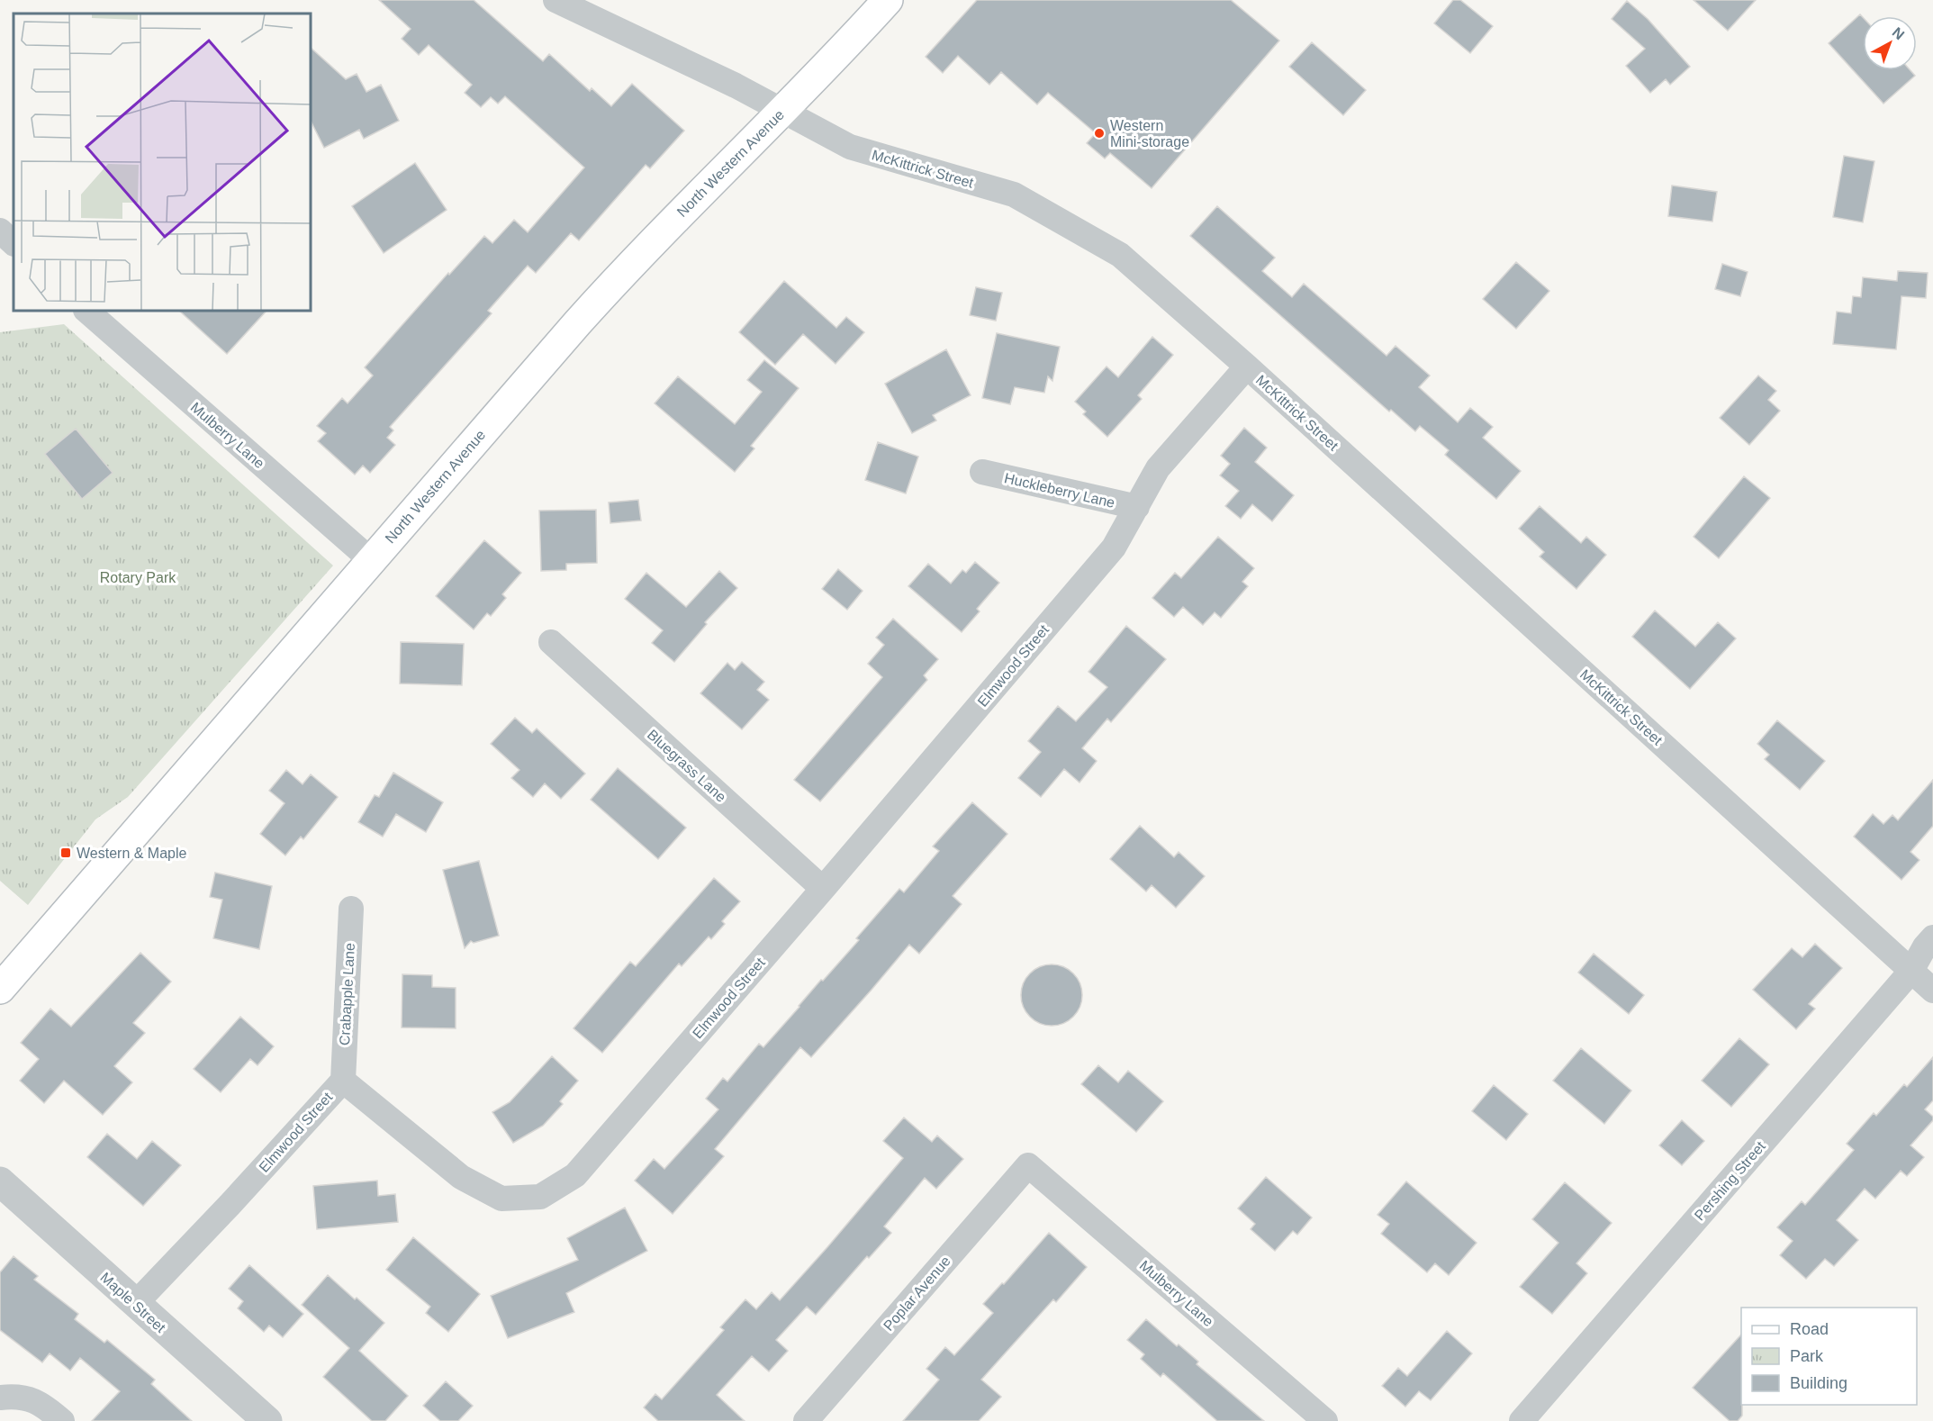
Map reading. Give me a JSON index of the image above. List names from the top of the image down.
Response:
{
  "streets": {
    "main road": ["North Western Avenue"],
    "street": [
      "McKittrick Street",
      "Mulberry Lane",
      "Huckleberry Lane",
      "Elmwood Street",
      "Bluegrass Lane",
      "Crabapple Lane",
      "Pershing Street",
      "Poplar Avenue",
      "Maple Street"
    ]
  },
  "crossings": [
    ["North Western Avenue", "McKittrick Street"],
    ["North Western Avenue", "Mulberry Lane"],
    ["McKittrick Street", "Elmwood Street"],
    ["McKittrick Street", "Pershing Street"],
    ["Mulberry Lane", "Poplar Avenue"],
    ["Huckleberry Lane", "Elmwood Street"],
    ["Elmwood Street", "Bluegrass Lane"],
    ["Elmwood Street", "Crabapple Lane"],
    ["Elmwood Street", "Maple Street"]
  ],
  "parks": ["Rotary Park"],
  "places": {
    "other": ["Western Mini-storage"],
    "transit": ["Western & Maple"]
  },
  "legend": ["Road", "Park", "Building"],
  "north": "top right"
}
